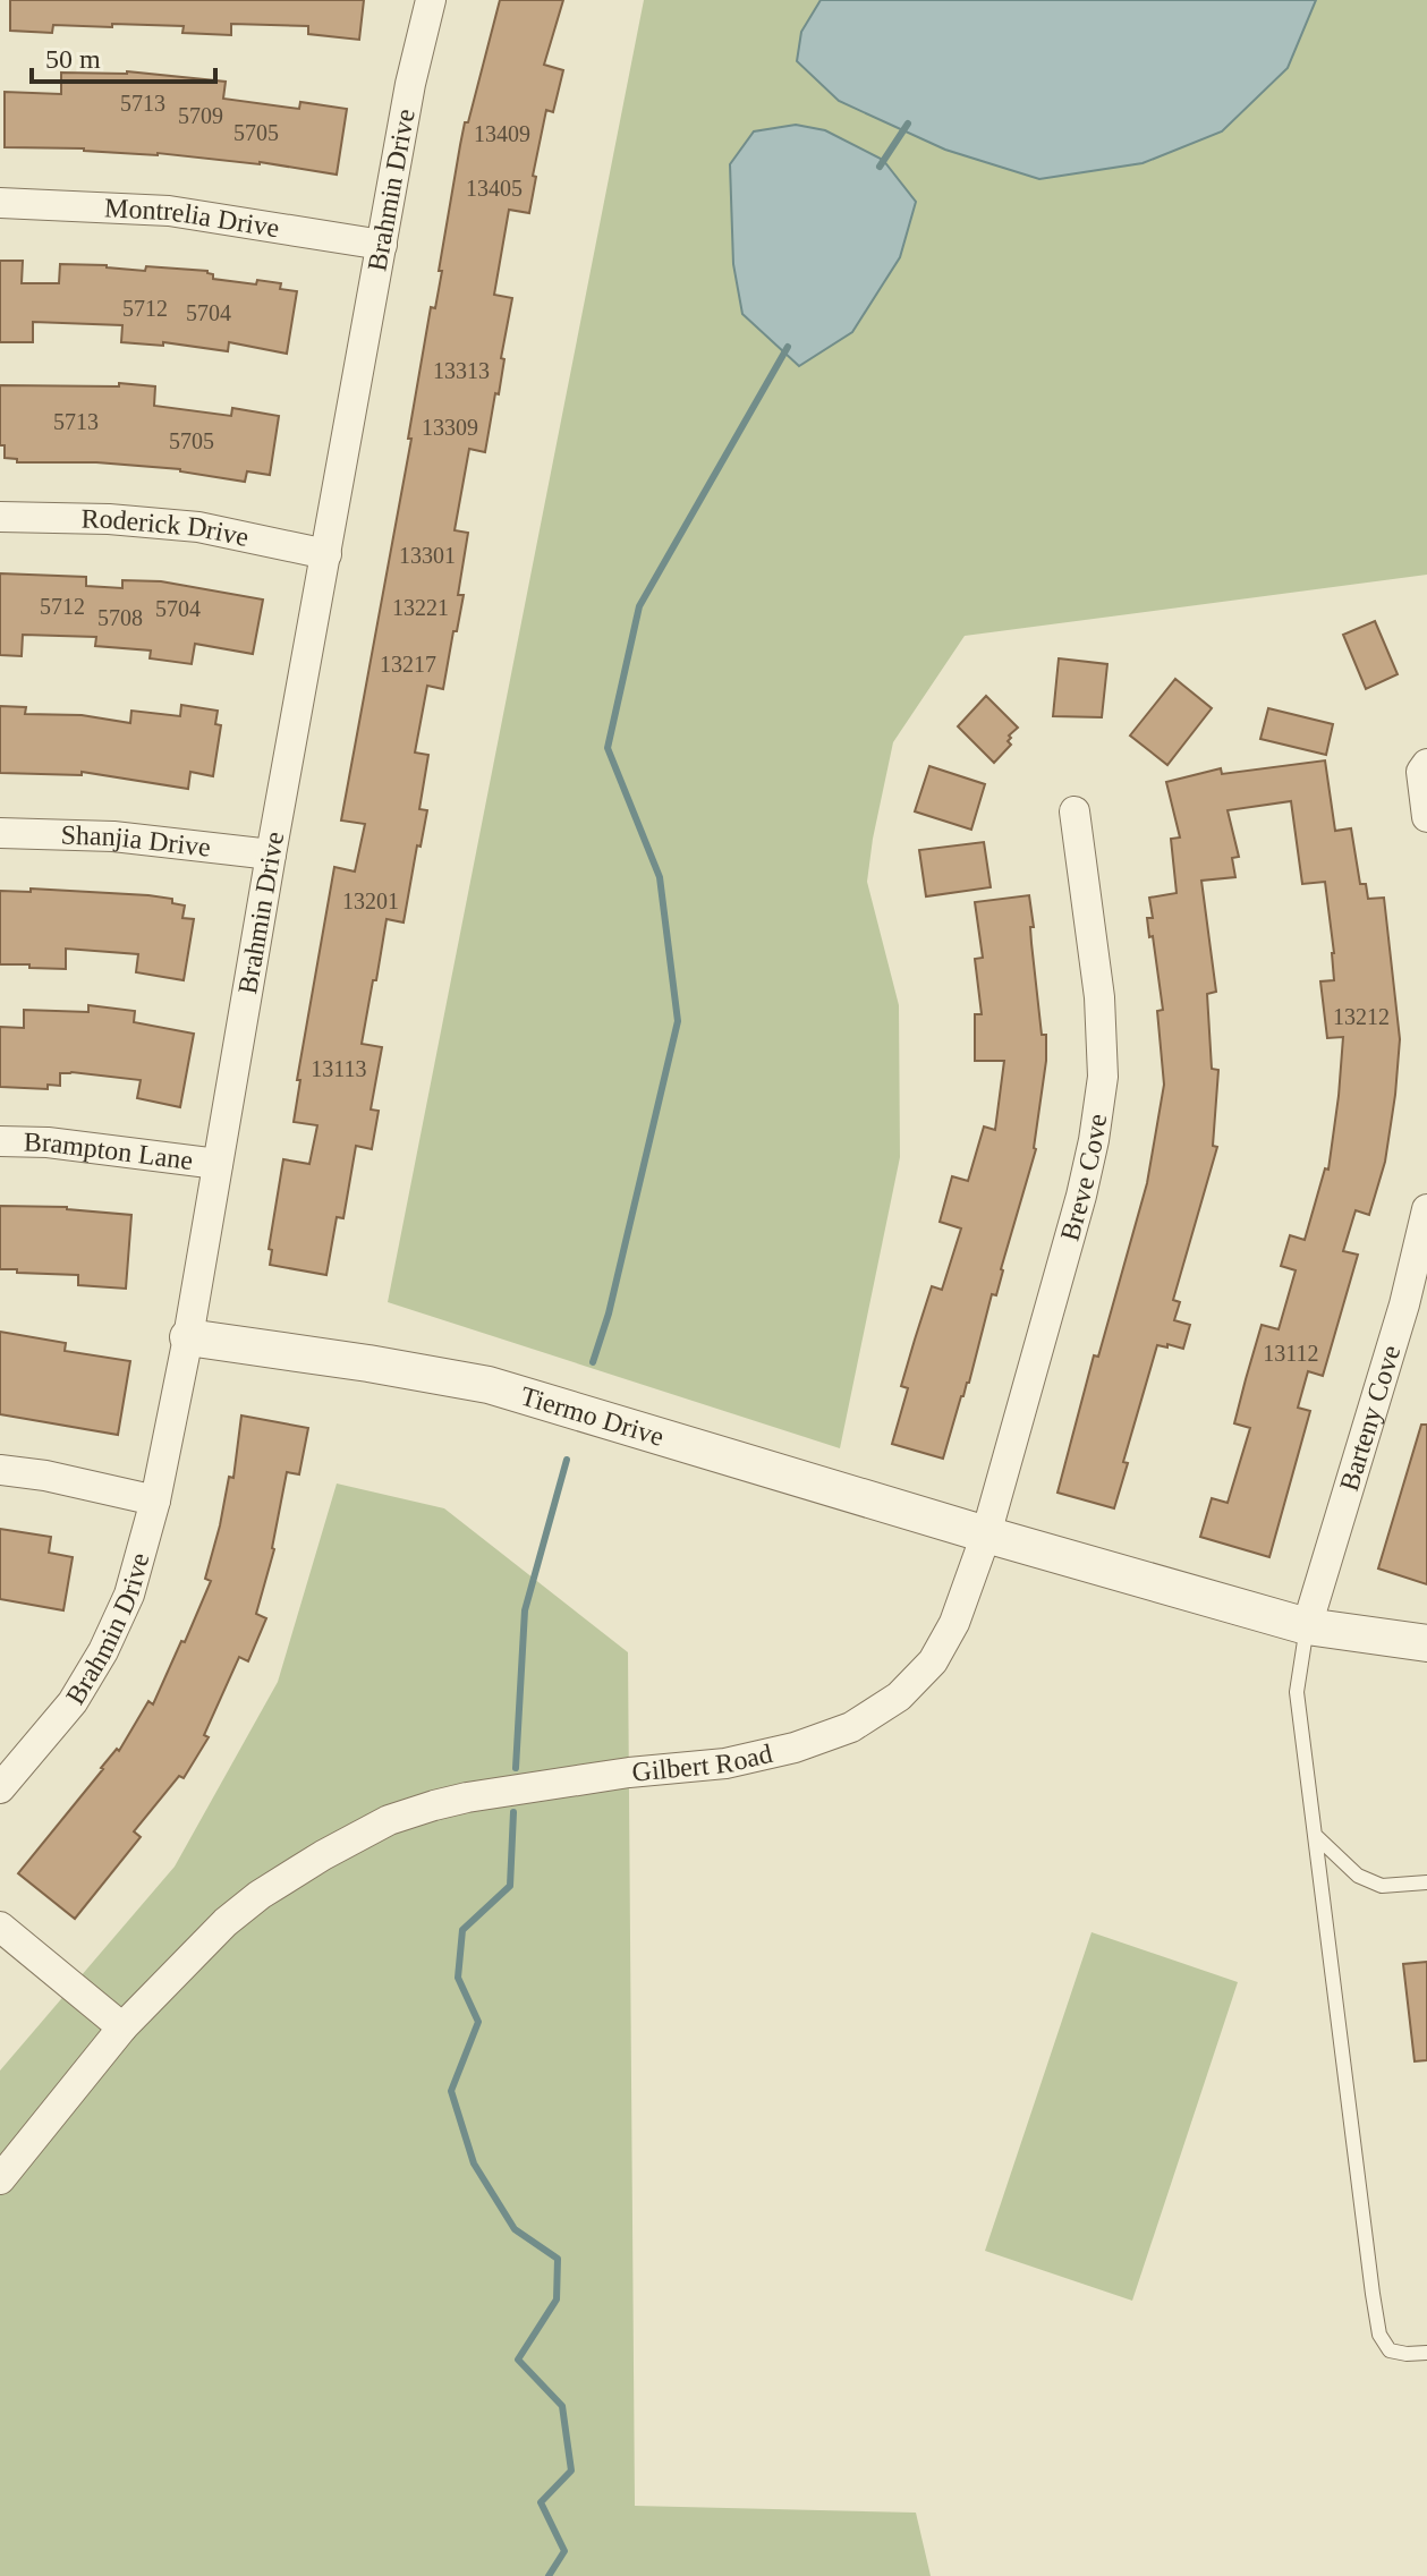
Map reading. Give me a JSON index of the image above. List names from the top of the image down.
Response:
{
  "streets": {
    "street": [
      "Brahmin Drive",
      "Montrelia Drive",
      "Roderick Drive",
      "Shanjia Drive",
      "Brampton Lane",
      "Breve Cove",
      "Tiermo Drive",
      "Barteny Cove",
      "Gilbert Road"
    ]
  },
  "crossings": [
    ["Brahmin Drive", "Montrelia Drive"],
    ["Brahmin Drive", "Roderick Drive"],
    ["Brahmin Drive", "Shanjia Drive"],
    ["Brahmin Drive", "Brampton Lane"],
    ["Brahmin Drive", "Tiermo Drive"],
    ["Breve Cove", "Tiermo Drive"],
    ["Breve Cove", "Gilbert Road"],
    ["Tiermo Drive", "Gilbert Road"]
  ],
  "house_numbers": [
    "5713",
    "5709",
    "5705",
    "13409",
    "13405",
    "5712",
    "5704",
    "13313",
    "5713",
    "13309",
    "5705",
    "13301",
    "5712",
    "13221",
    "5704",
    "5708",
    "13217",
    "13201",
    "13212",
    "13113",
    "13112"
  ],
  "scale_bar": "50 m"
}
